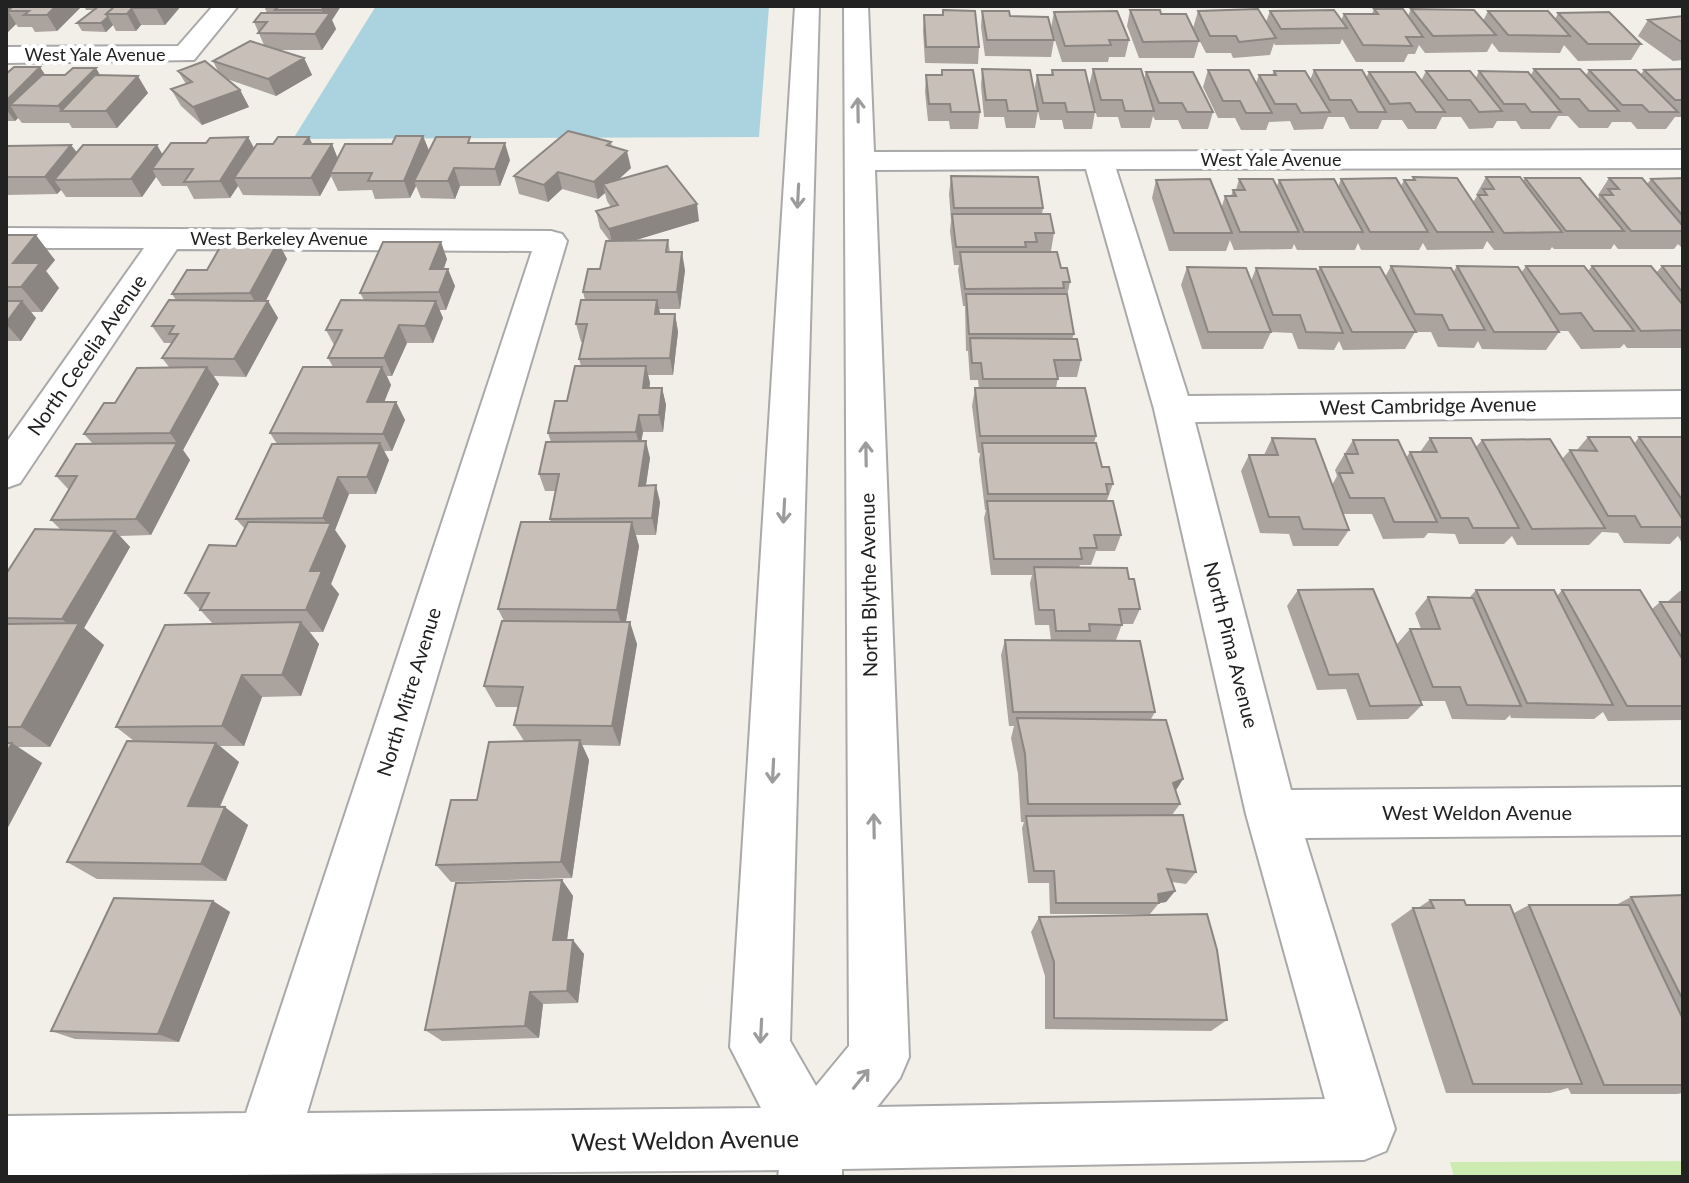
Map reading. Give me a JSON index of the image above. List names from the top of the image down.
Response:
{
  "streets": {
    "street": [
      "West Yale Avenue",
      "West Berkeley Avenue",
      "North Cecelia Avenue",
      "West Cambridge Avenue",
      "North Blythe Avenue",
      "North Pima Avenue",
      "North Mitre Avenue",
      "West Weldon Avenue"
    ]
  },
  "crossings": [
    ["West Yale Avenue", "North Blythe Avenue"],
    ["West Yale Avenue", "North Pima Avenue"],
    ["West Berkeley Avenue", "North Cecelia Avenue"],
    ["West Berkeley Avenue", "North Mitre Avenue"],
    ["West Cambridge Avenue", "North Pima Avenue"],
    ["North Blythe Avenue", "West Weldon Avenue"],
    ["North Pima Avenue", "West Weldon Avenue"],
    ["North Mitre Avenue", "West Weldon Avenue"]
  ]
}
